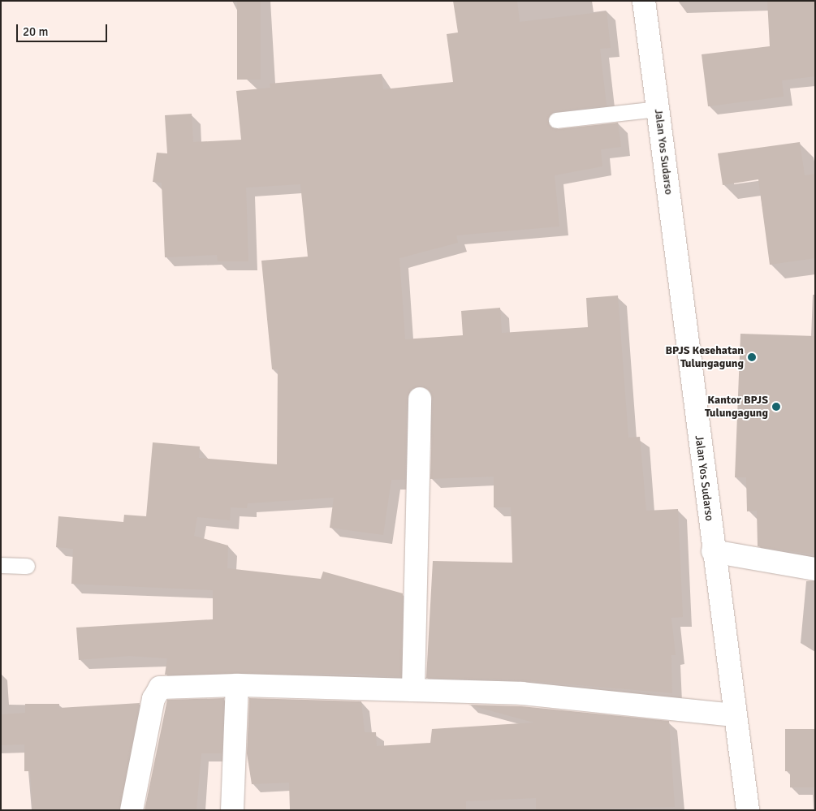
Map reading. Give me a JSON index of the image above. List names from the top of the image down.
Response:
{
  "streets": {
    "main road": ["Jalan Yos Sudarso"]
  },
  "places": ["BPJS Kesehatan Tulungagung", "Kantor BPJS Tulungagung"],
  "scale_bar": "20 m"
}
